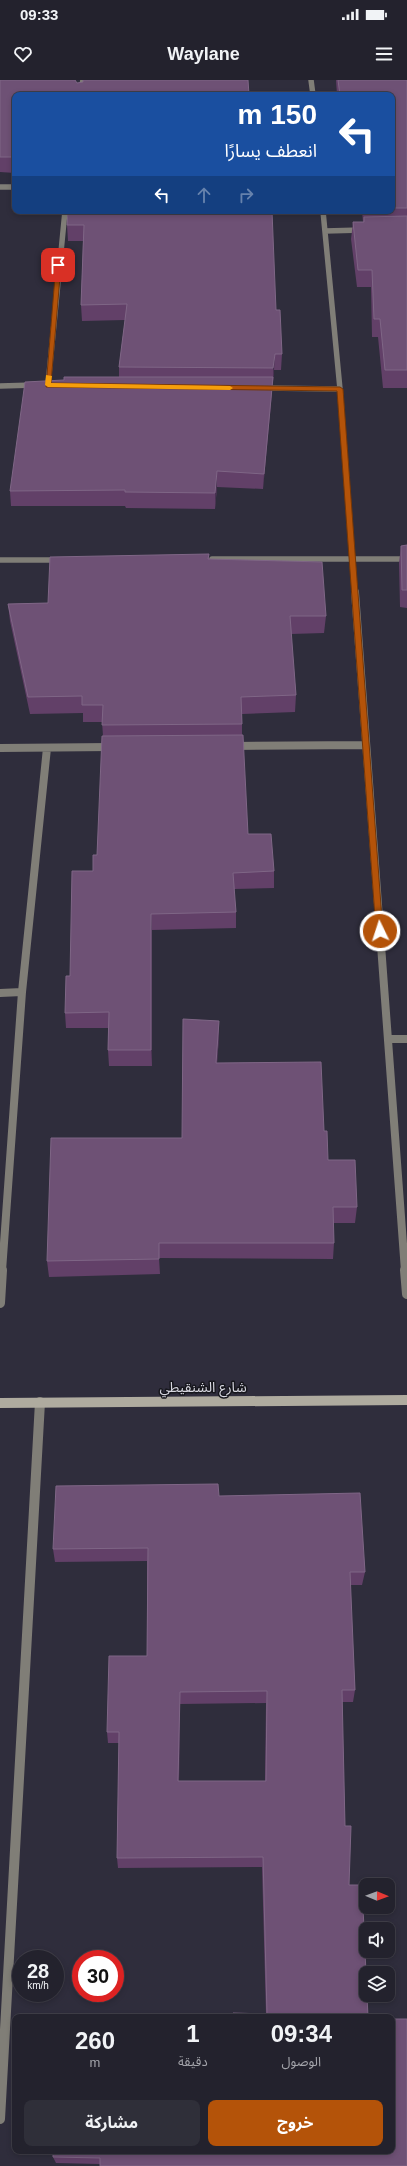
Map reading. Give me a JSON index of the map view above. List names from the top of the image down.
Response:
{
  "streets": {
    "street": ["شارع الشنقيطي"]
  },
  "north": "right",
  "page": {
    "status": "09:33",
    "header": "Waylane",
    "turn": ["150 m", "انعطف يسارًا"],
    "speed": "28 km/h",
    "limit": "30",
    "eta": [
      "09:34",
      "الوصول",
      "1",
      "دقيقة",
      "260",
      "m"
    ],
    "buttons": ["خروج", "مشاركة"]
  }
}
